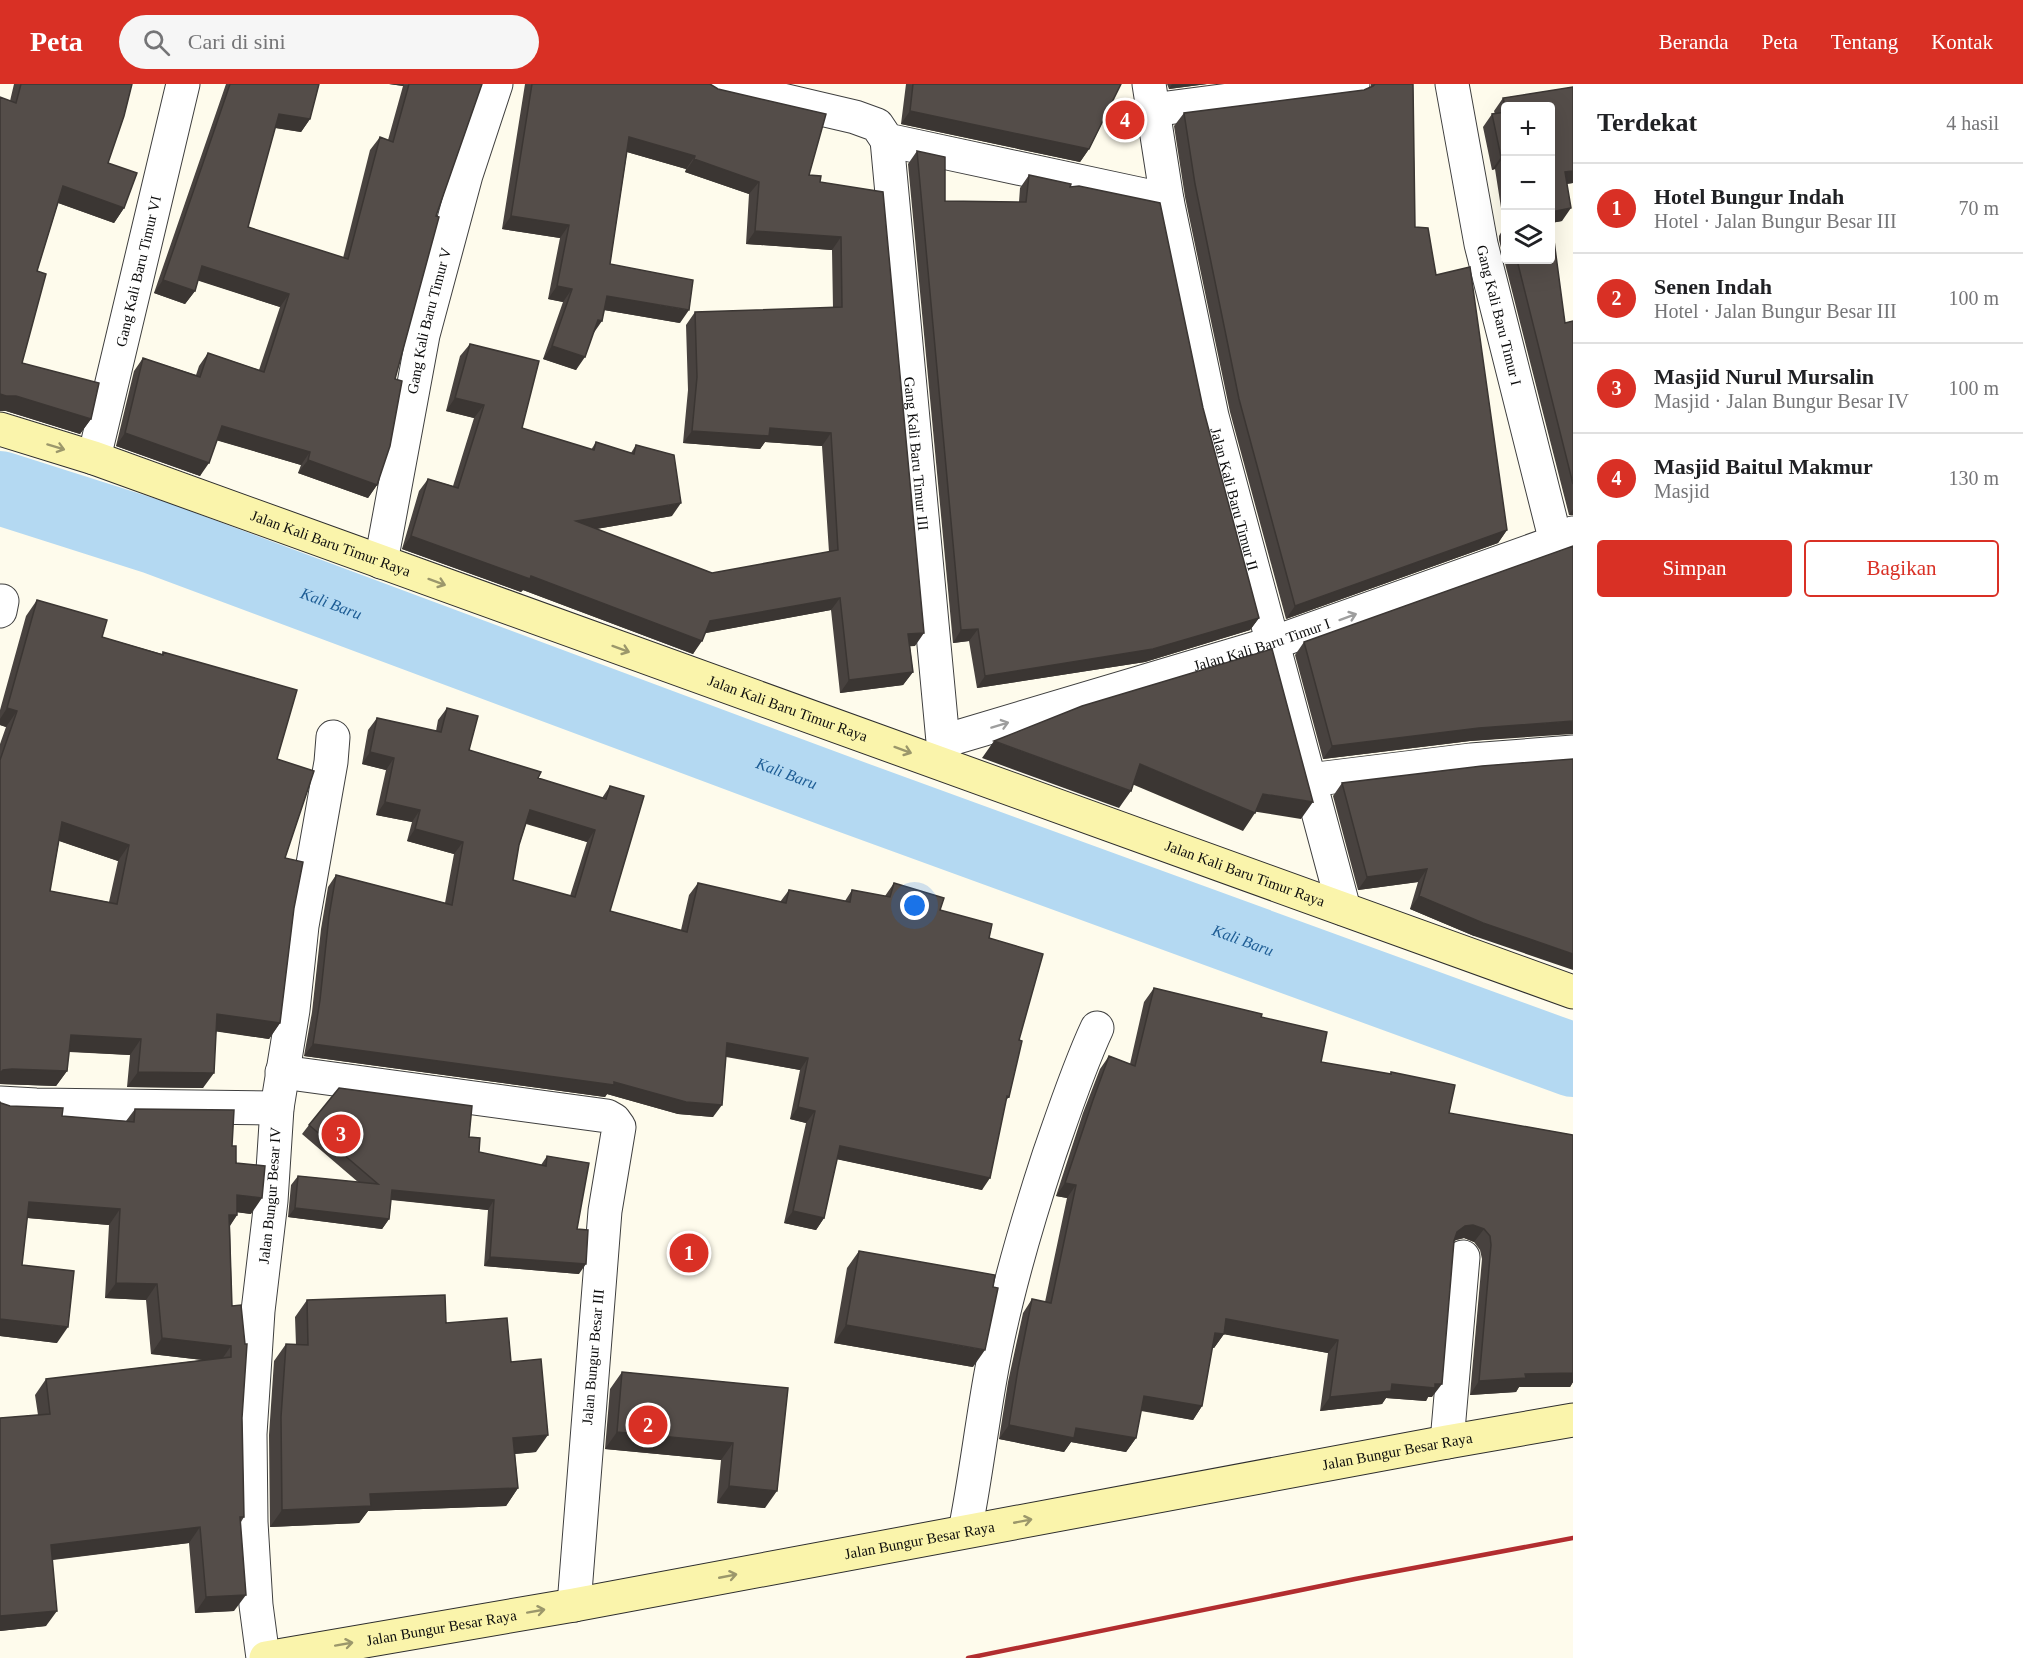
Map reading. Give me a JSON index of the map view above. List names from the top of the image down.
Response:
{
  "streets": {
    "street": [
      "Gang Kali Baru Timur VI",
      "Gang Kali Baru Timur I",
      "Gang Kali Baru Timur V",
      "Gang Kali Baru Timur III",
      "Jalan Kali Baru Timur II",
      "Jalan Kali Baru Timur Raya",
      "Jalan Kali Baru Timur I",
      "Jalan Bungur Besar IV",
      "Jalan Bungur Besar III",
      "Jalan Bungur Besar Raya"
    ]
  },
  "crossings": [
    ["Gang Kali Baru Timur VI", "Jalan Kali Baru Timur Raya"],
    ["Gang Kali Baru Timur I", "Jalan Kali Baru Timur I"],
    ["Gang Kali Baru Timur V", "Jalan Kali Baru Timur Raya"],
    ["Gang Kali Baru Timur III", "Jalan Kali Baru Timur Raya"],
    ["Gang Kali Baru Timur III", "Jalan Kali Baru Timur I"],
    ["Jalan Kali Baru Timur II", "Jalan Kali Baru Timur Raya"],
    ["Jalan Kali Baru Timur II", "Jalan Kali Baru Timur I"],
    ["Jalan Kali Baru Timur Raya", "Jalan Kali Baru Timur I"],
    ["Jalan Bungur Besar IV", "Jalan Bungur Besar III"],
    ["Jalan Bungur Besar IV", "Jalan Bungur Besar Raya"],
    ["Jalan Bungur Besar III", "Jalan Bungur Besar Raya"]
  ],
  "one_way": ["Jalan Kali Baru Timur Raya", "Jalan Bungur Besar Raya"],
  "water": ["Kali Baru"],
  "page": {
    "header": "Peta",
    "search": "Cari di sini",
    "nav": [
      "Beranda",
      "Peta",
      "Tentang",
      "Kontak"
    ],
    "heading": ["Terdekat", "4 hasil"],
    "pins": [
      "4",
      "3",
      "1",
      "2"
    ],
    "map_buttons": ["+", "−"],
    "list": [
      {
        "mark": "1",
        "name": "Hotel Bungur Indah",
        "note": "Hotel · Jalan Bungur Besar III",
        "value": "70 m"
      },
      {
        "mark": "2",
        "name": "Senen Indah",
        "note": "Hotel · Jalan Bungur Besar III",
        "value": "100 m"
      },
      {
        "mark": "3",
        "name": "Masjid Nurul Mursalin",
        "note": "Masjid · Jalan Bungur Besar IV",
        "value": "100 m"
      },
      {
        "mark": "4",
        "name": "Masjid Baitul Makmur",
        "note": "Masjid",
        "value": "130 m"
      }
    ],
    "buttons": ["Simpan", "Bagikan"]
  }
}
